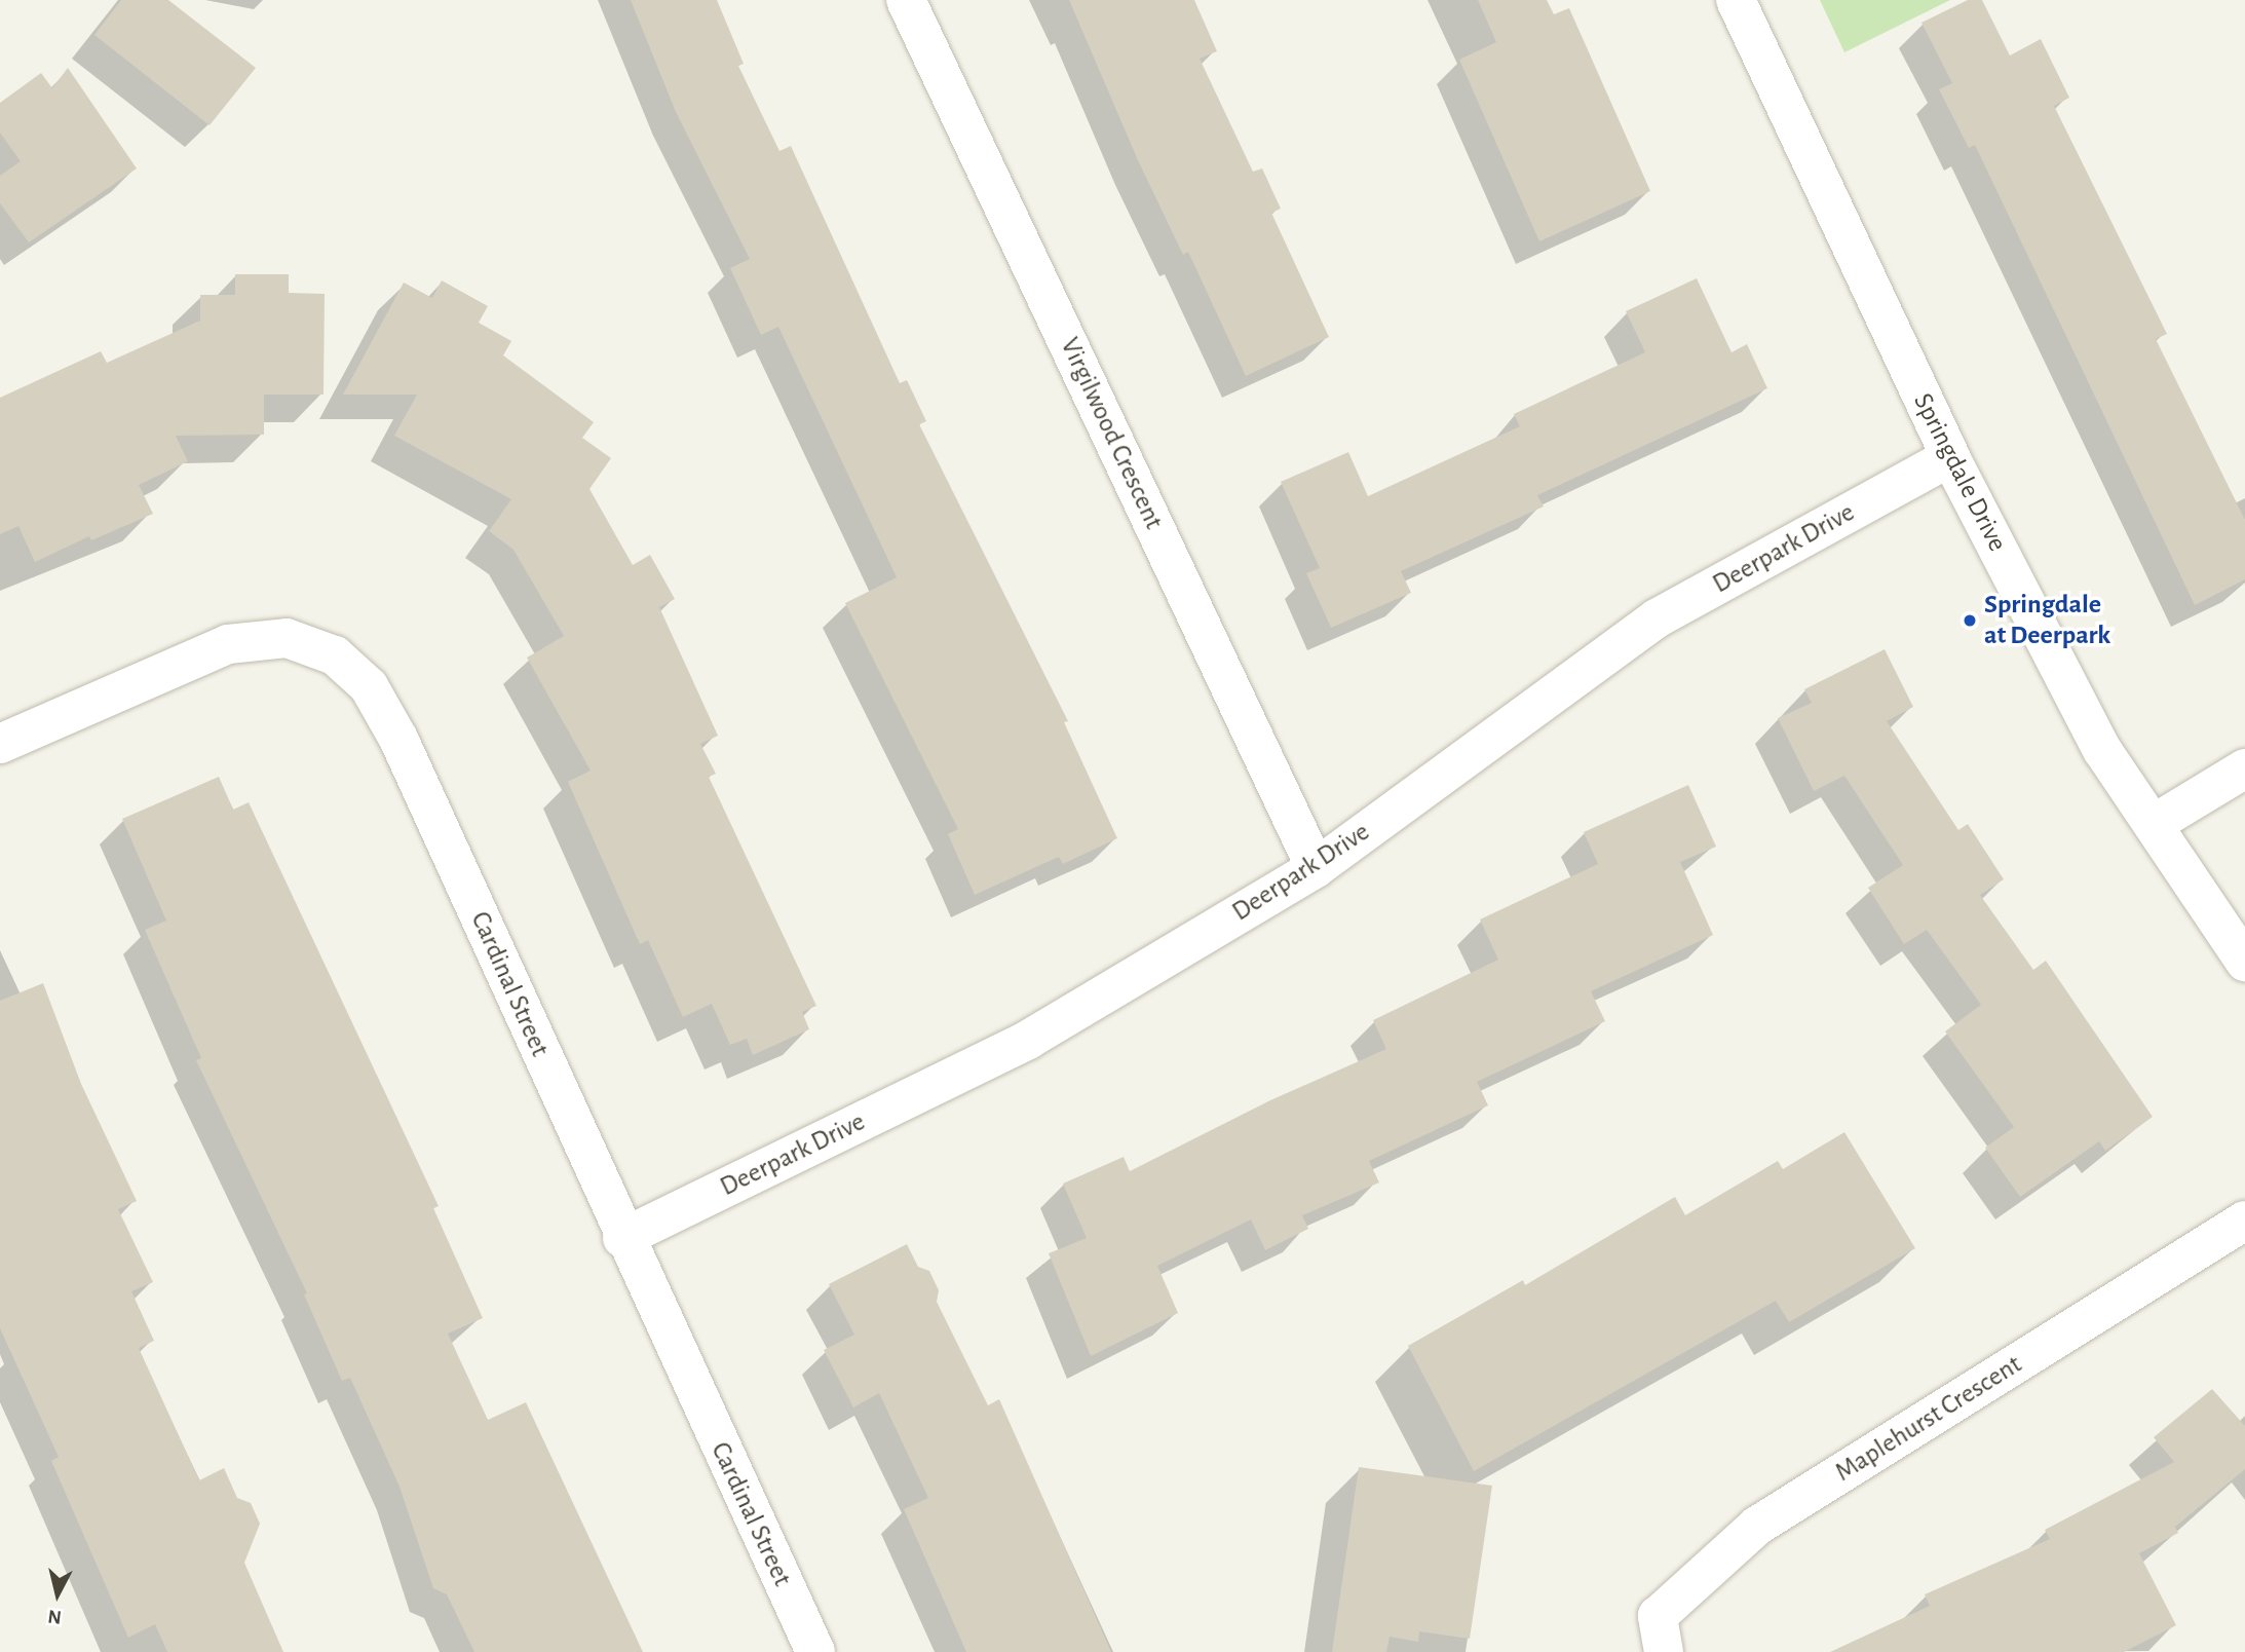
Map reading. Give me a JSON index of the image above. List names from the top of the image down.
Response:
{
  "streets": {
    "street": [
      "Virgilwood Crescent",
      "Springdale Drive",
      "Deerpark Drive",
      "Cardinal Street",
      "Maplehurst Crescent"
    ]
  },
  "crossings": [
    ["Virgilwood Crescent", "Deerpark Drive"],
    ["Springdale Drive", "Deerpark Drive"],
    ["Deerpark Drive", "Cardinal Street"]
  ],
  "places": ["Springdale at Deerpark"],
  "north": "bottom"
}
